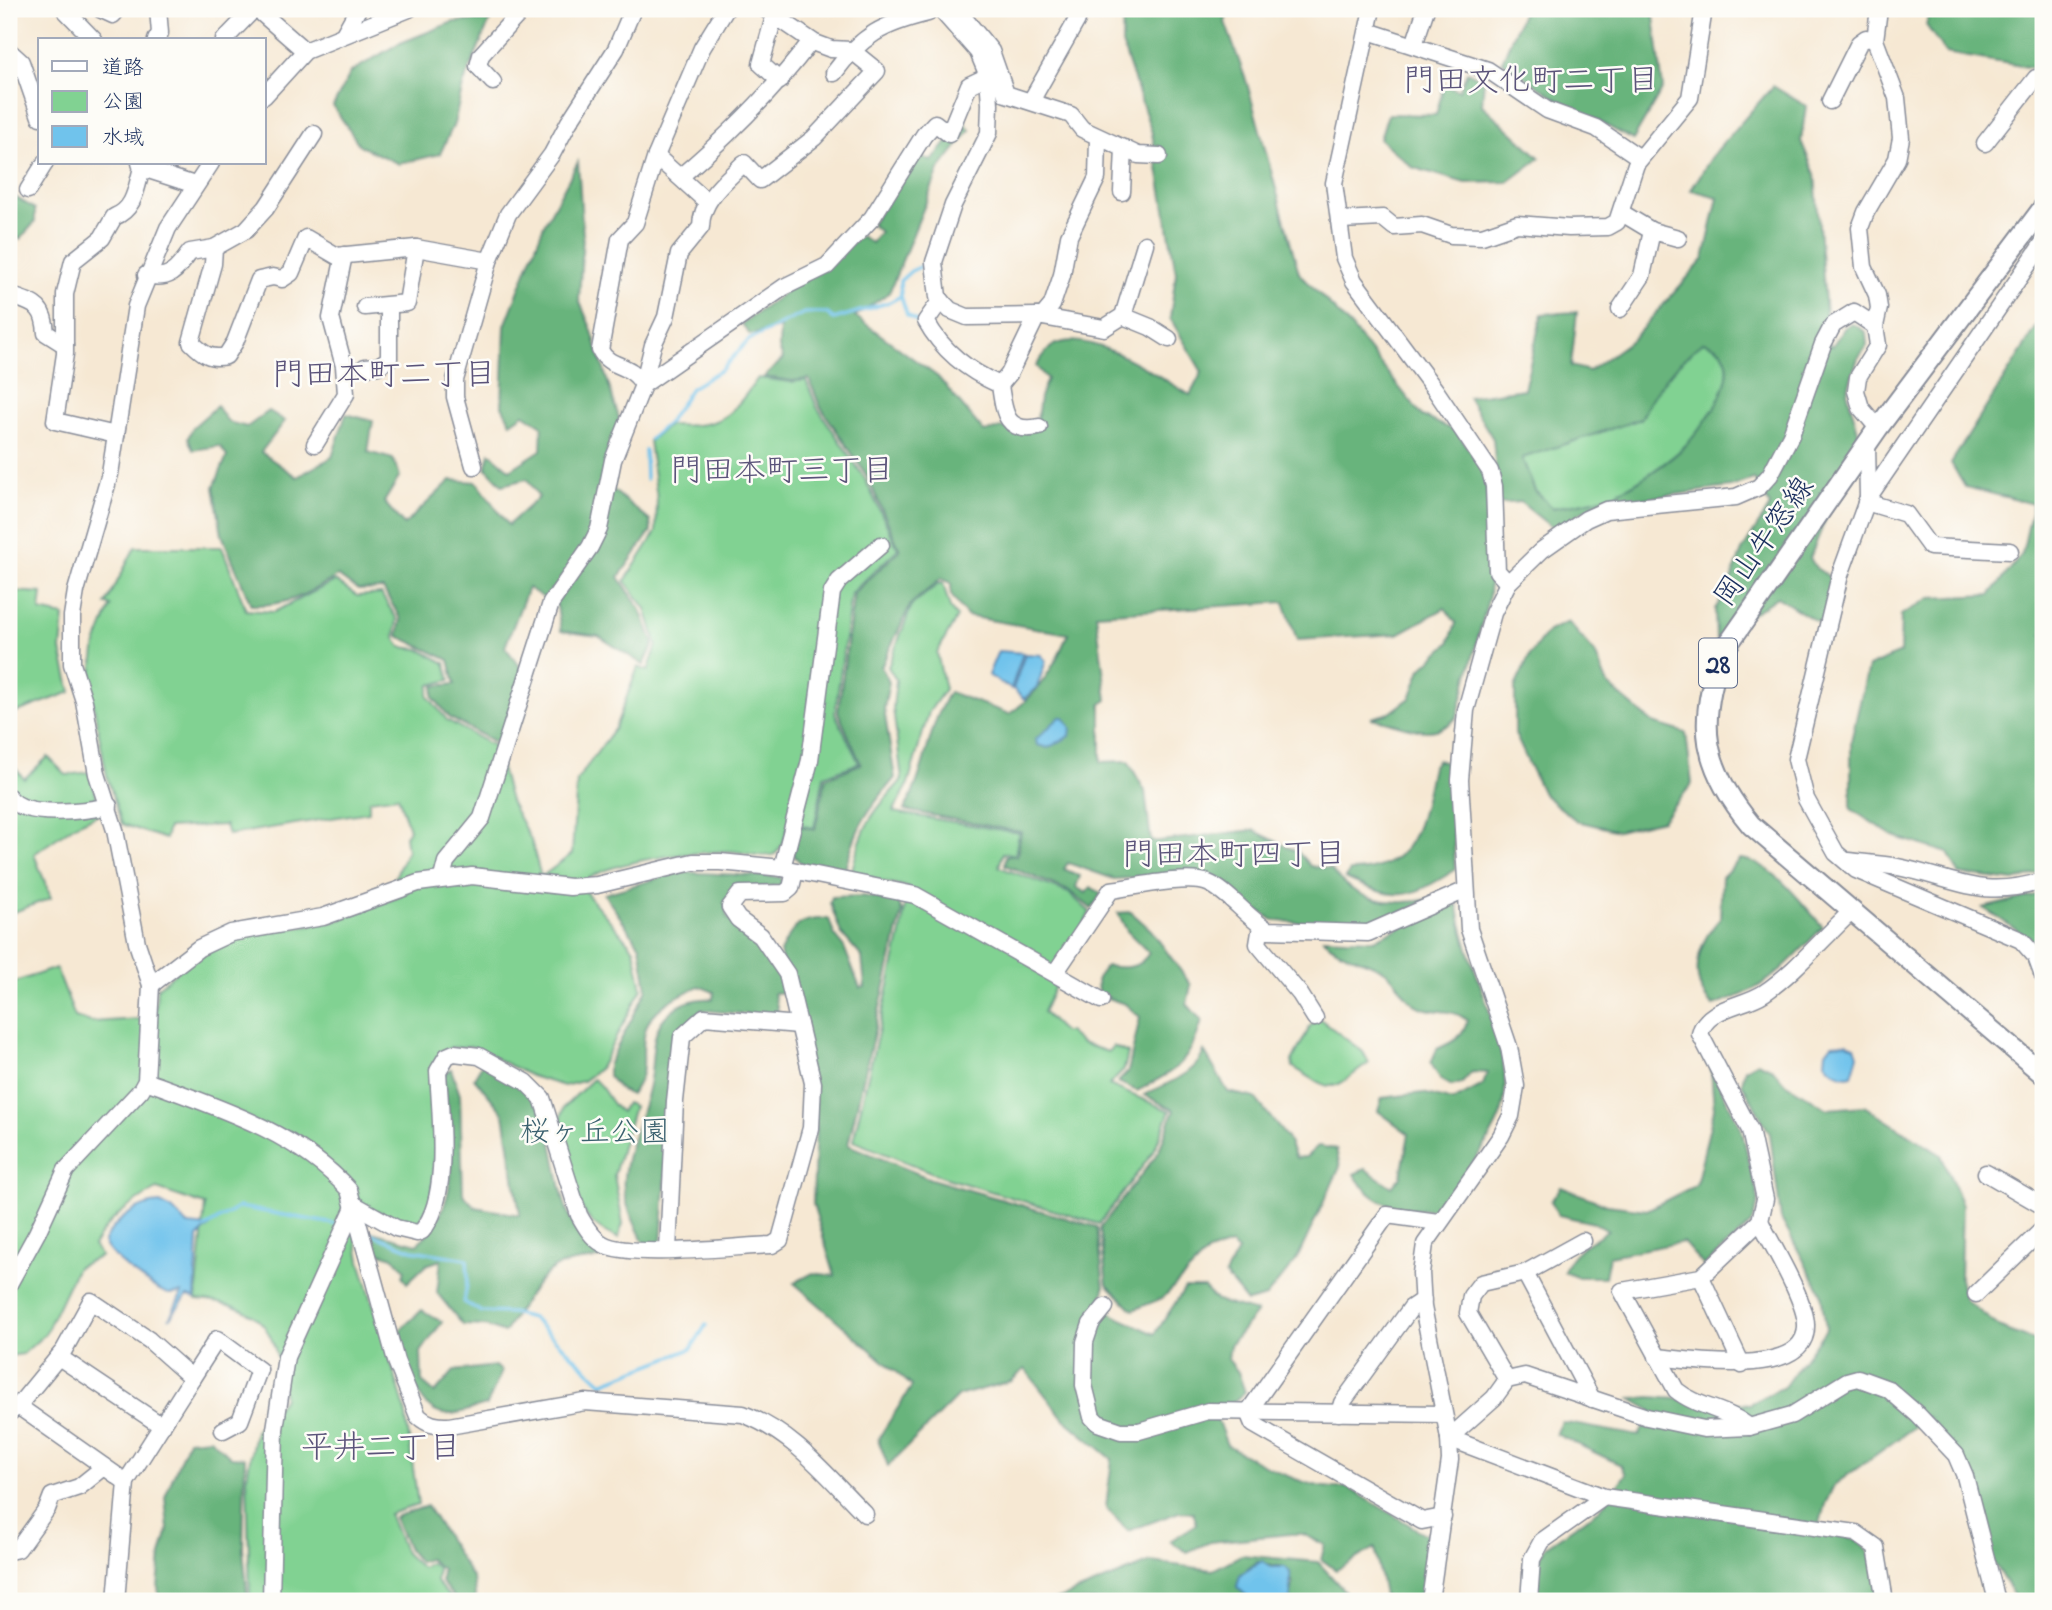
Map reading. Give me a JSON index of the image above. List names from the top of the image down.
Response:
{
  "streets": {
    "main road": ["岡山牛窓線", "28"]
  },
  "districts": [
    "門田文化町二丁目",
    "門田本町二丁目",
    "門田本町三丁目",
    "門田本町四丁目",
    "平井二丁目"
  ],
  "parks": ["桜ヶ丘公園"],
  "legend": ["道路", "公園", "水域"]
}
